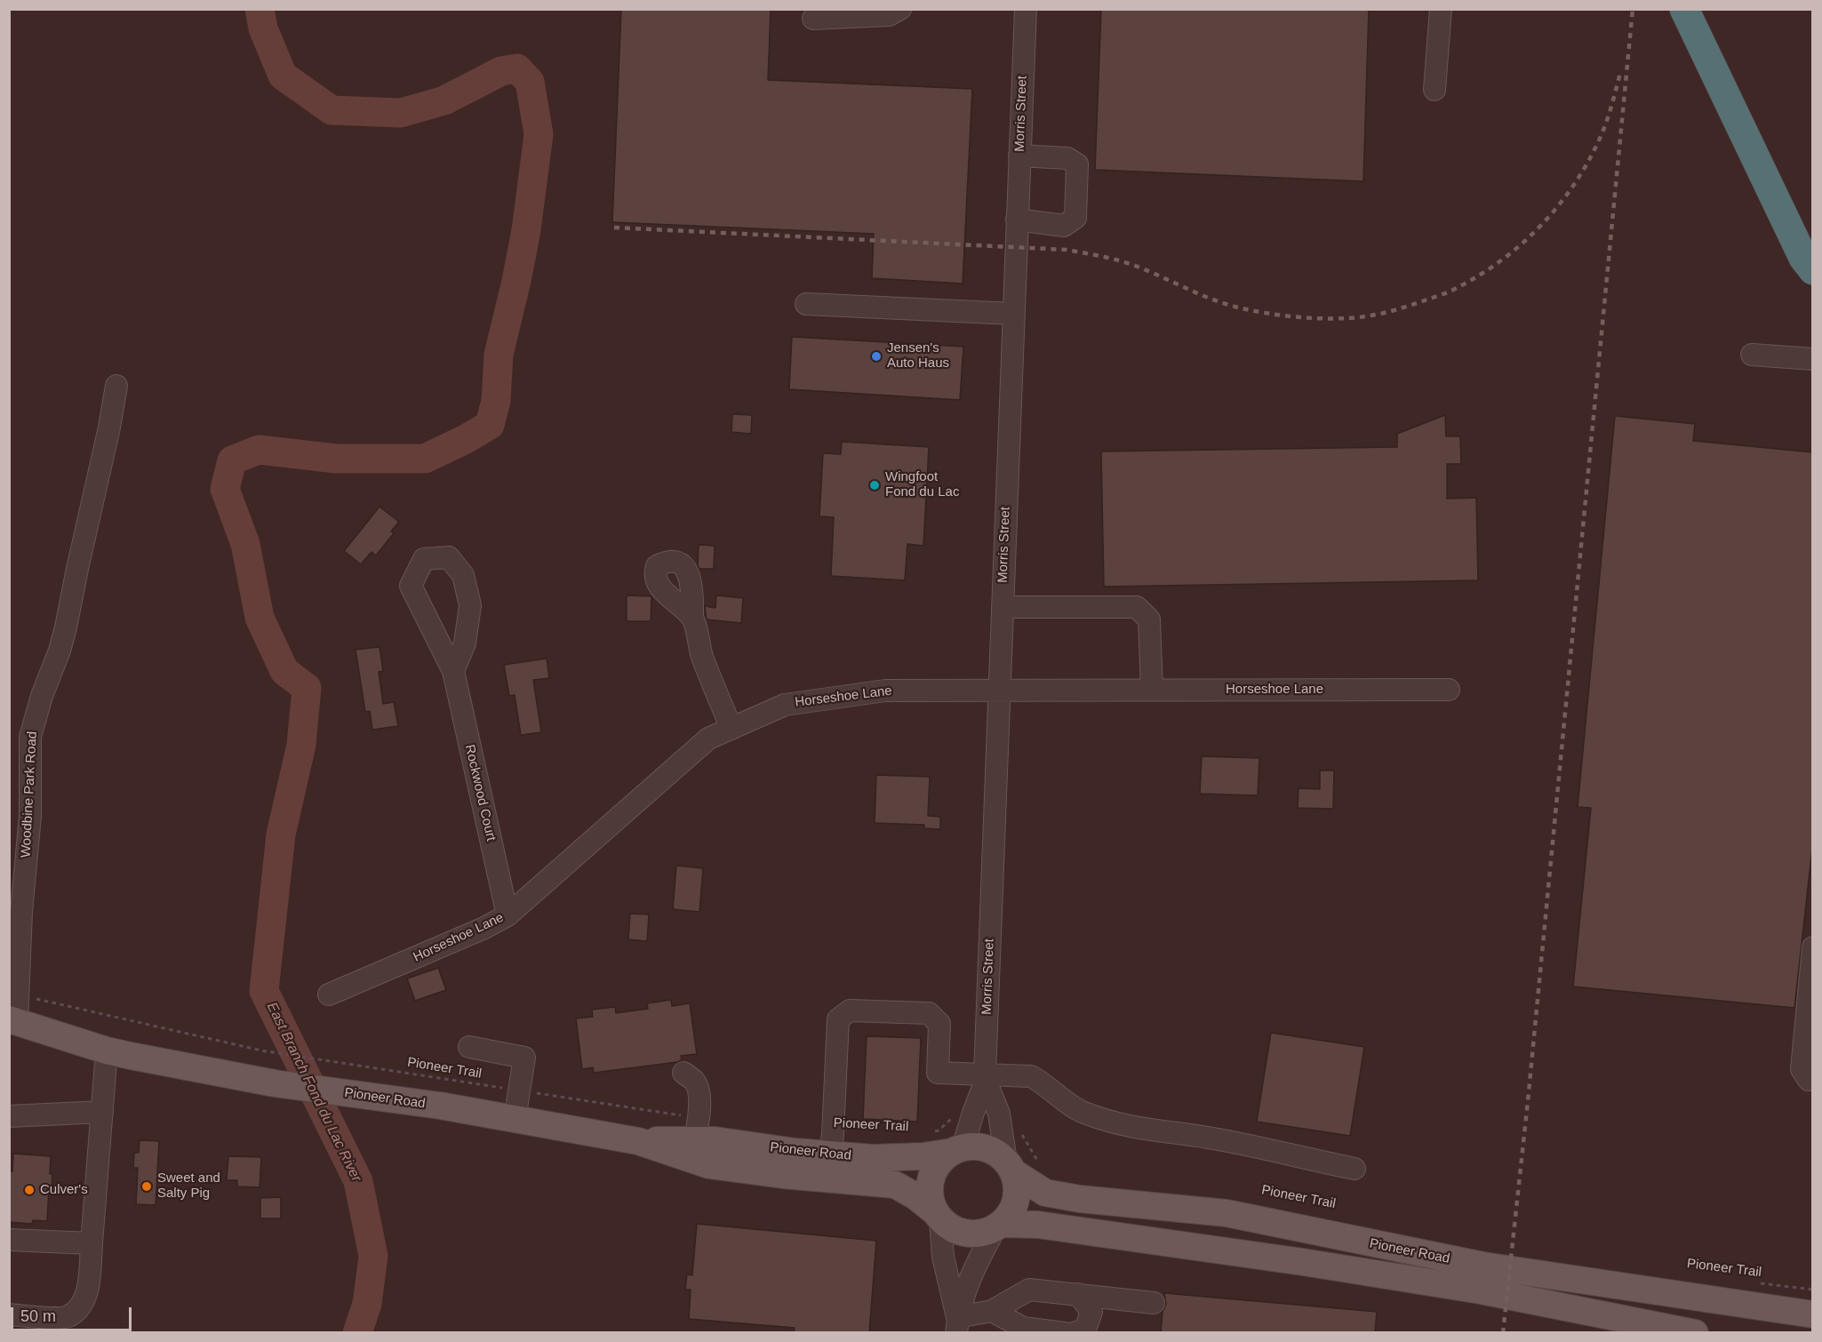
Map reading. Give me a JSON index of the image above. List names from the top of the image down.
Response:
{
  "streets": {
    "main road": ["Pioneer Road"],
    "street": [
      "Morris Street",
      "Horseshoe Lane",
      "Rockwood Court",
      "Woodbine Park Road"
    ],
    "path": ["Pioneer Trail"]
  },
  "crossings": [
    ["Morris Street", "Horseshoe Lane"],
    ["Morris Street", "Pioneer Road"],
    ["Horseshoe Lane", "Rockwood Court"],
    ["Woodbine Park Road", "Pioneer Trail"],
    ["Woodbine Park Road", "Pioneer Road"],
    ["Pioneer Trail", "Pioneer Road"]
  ],
  "water": ["East Branch Fond du Lac River"],
  "places": [
    "Jensen's Auto Haus",
    "Wingfoot Fond du Lac",
    "Sweet and Salty Pig",
    "Culver's"
  ],
  "scale_bar": "50 m"
}
